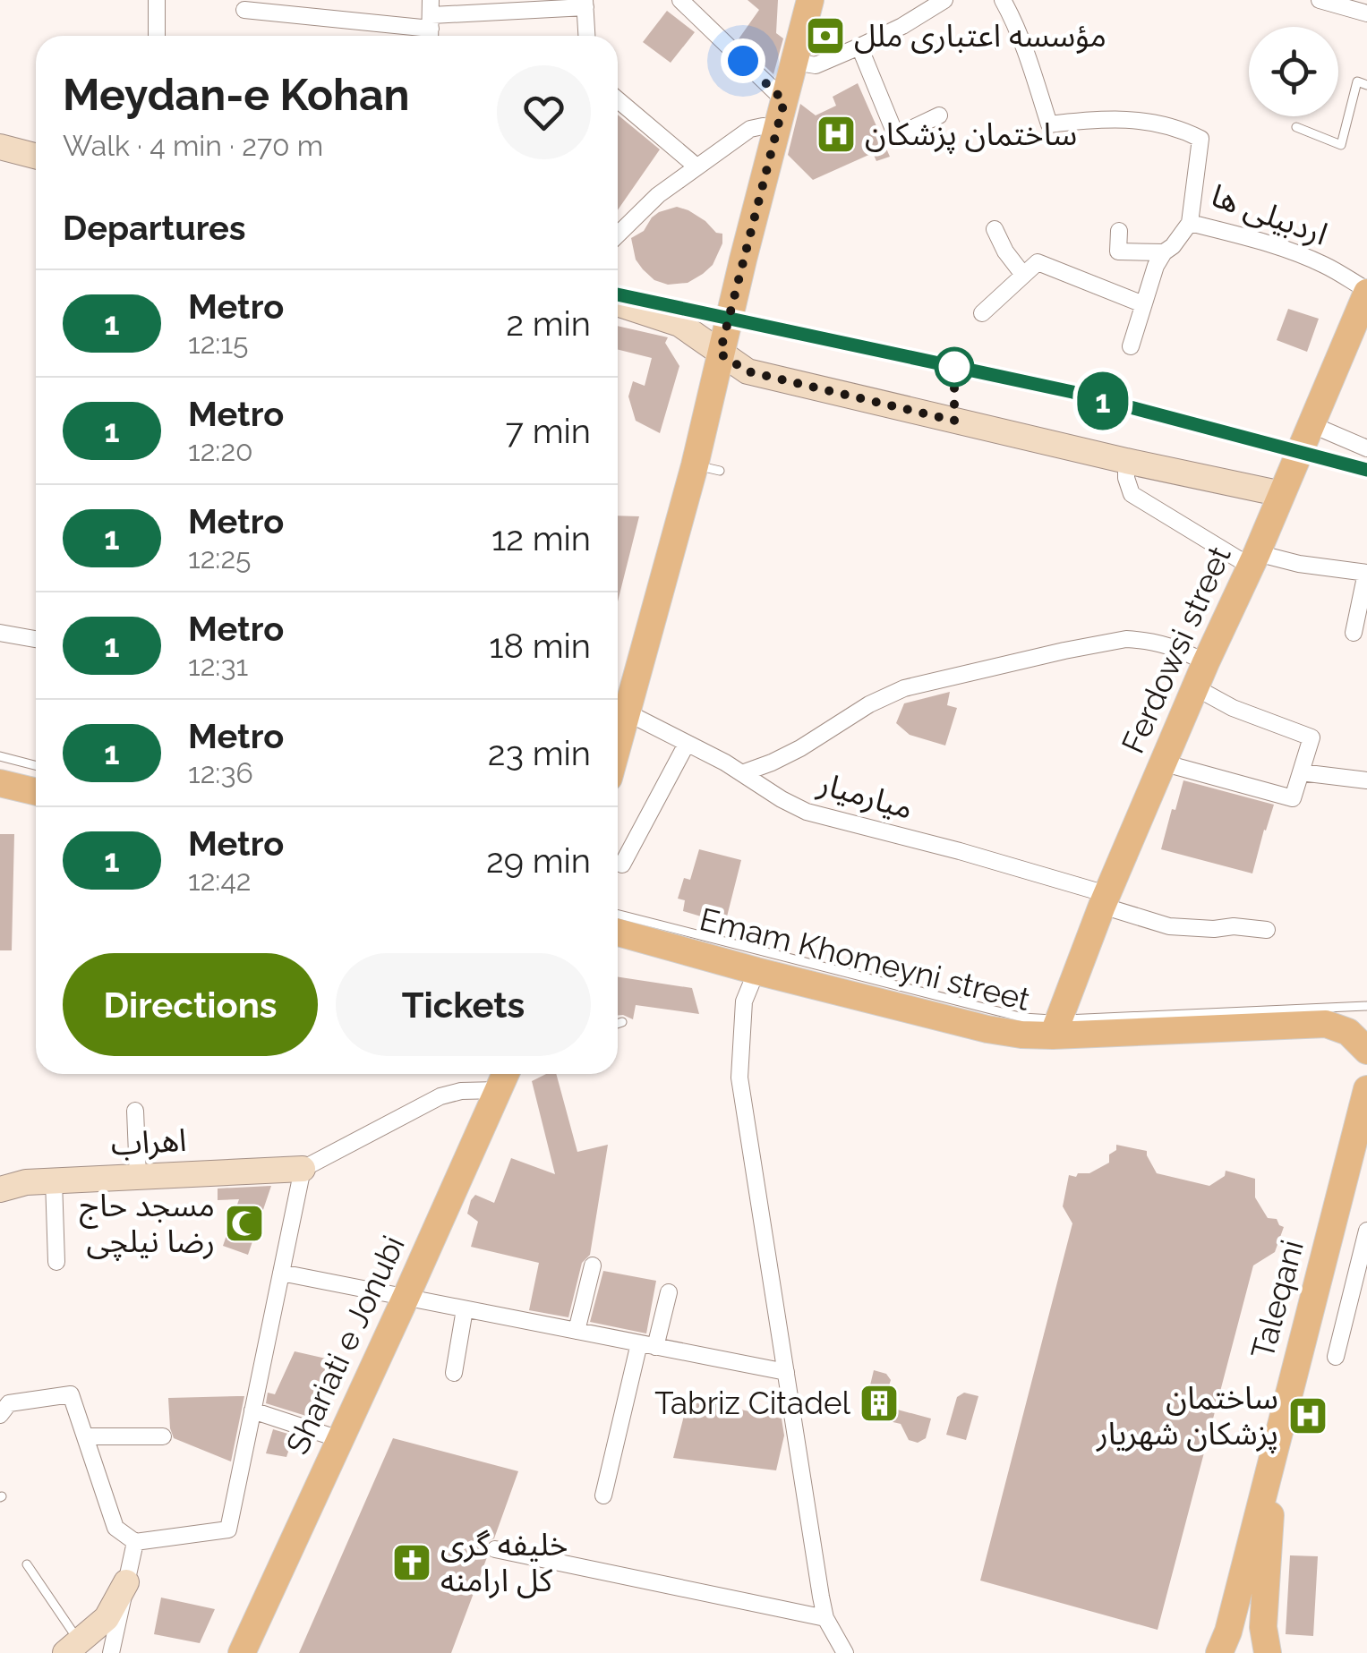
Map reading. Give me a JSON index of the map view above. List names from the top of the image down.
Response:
{
  "streets": {
    "main road": [
      "Ferdowsi street",
      "Emam Khomeyni street",
      "Taleqani",
      "Shariati e Jonubi"
    ],
    "street": ["اردبیلی ها", "میارمیار", "اهراب"]
  },
  "crossings": [
    ["اردبیلی ها", "Ferdowsi street"],
    ["Ferdowsi street", "میارمیار"],
    ["Ferdowsi street", "Emam Khomeyni street"]
  ],
  "places": {
    "bank": ["مؤسسه اعتباری ملل"],
    "hospital": ["ساختمان پزشکان", "ساختمان پزشکان شهریار"],
    "mosque": ["مسجد حاج رضا نیلچی"],
    "building": ["Tabriz Citadel"],
    "church": ["خلیفه گری کل ارامنه"]
  },
  "lines": ["metro line 1"],
  "page": {
    "on_map": "1",
    "heading": [
      ["Meydan-e Kohan", "Walk · 4 min · 270 m"],
      "Departures"
    ],
    "list": [
      {
        "mark": "1",
        "name": "Metro",
        "note": "12:15",
        "value": "2 min"
      },
      {
        "mark": "1",
        "name": "Metro",
        "note": "12:20",
        "value": "7 min"
      },
      {
        "mark": "1",
        "name": "Metro",
        "note": "12:25",
        "value": "12 min"
      },
      {
        "mark": "1",
        "name": "Metro",
        "note": "12:31",
        "value": "18 min"
      },
      {
        "mark": "1",
        "name": "Metro",
        "note": "12:36",
        "value": "23 min"
      },
      {
        "mark": "1",
        "name": "Metro",
        "note": "12:42",
        "value": "29 min"
      }
    ],
    "buttons": ["Directions", "Tickets"]
  }
}
